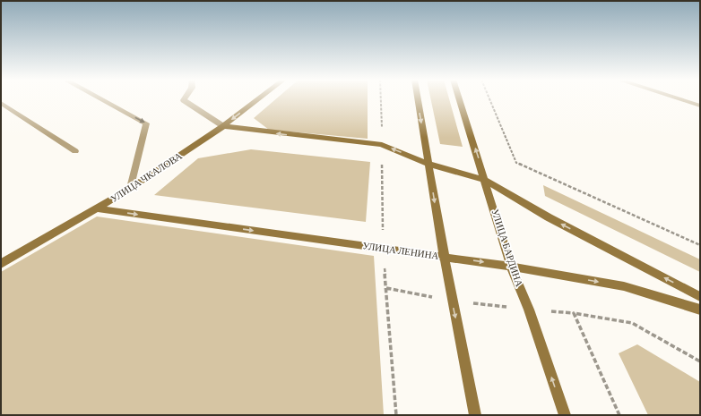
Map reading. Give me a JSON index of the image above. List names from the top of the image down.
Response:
{
  "streets": {
    "street": ["УЛИЦА ЧКАЛОВА", "УЛИЦА БАРДИНА", "УЛИЦА ЛЕНИНА"]
  },
  "crossings": [
    ["УЛИЦА ЧКАЛОВА", "УЛИЦА ЛЕНИНА"],
    ["УЛИЦА БАРДИНА", "УЛИЦА ЛЕНИНА"]
  ]
}
